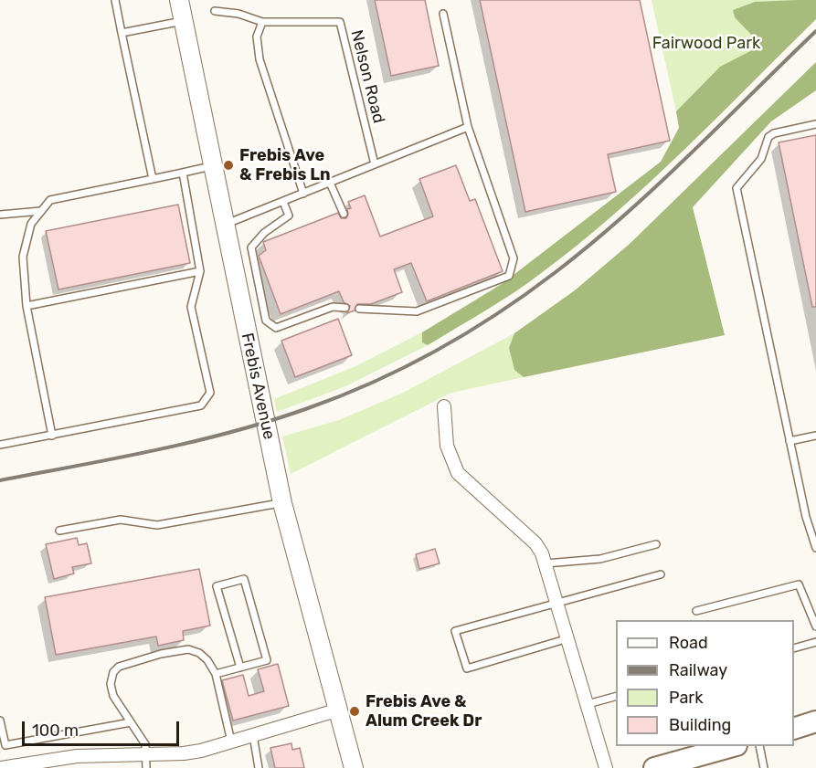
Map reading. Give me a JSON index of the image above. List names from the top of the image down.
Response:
{
  "streets": {
    "main road": ["Frebis Avenue"],
    "lane": ["Nelson Road"]
  },
  "parks": ["Fairwood Park"],
  "places": ["Frebis Ave & Frebis Ln", "Frebis Ave & Alum Creek Dr"],
  "legend": [
    "Road",
    "Railway",
    "Park",
    "Building"
  ],
  "scale_bar": "100 m"
}
